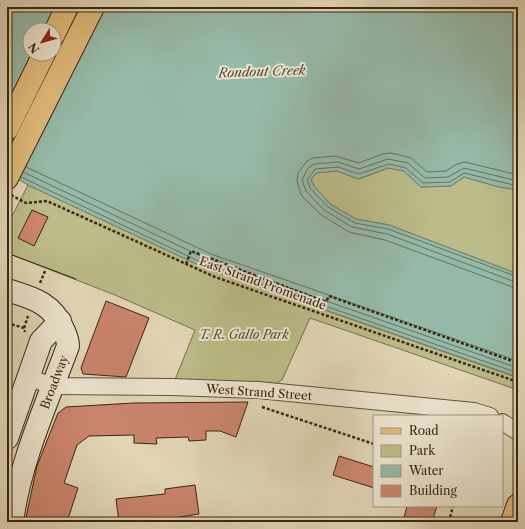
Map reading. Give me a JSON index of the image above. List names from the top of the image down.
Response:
{
  "streets": {
    "street": ["Broadway", "West Strand Street"],
    "path": ["East Strand Promenade"]
  },
  "crossings": [
    ["Broadway", "West Strand Street"]
  ],
  "water": ["Rondout Creek"],
  "parks": ["T. R. Gallo Park"],
  "legend": [
    "Road",
    "Park",
    "Water",
    "Building"
  ],
  "north": "bottom left"
}
